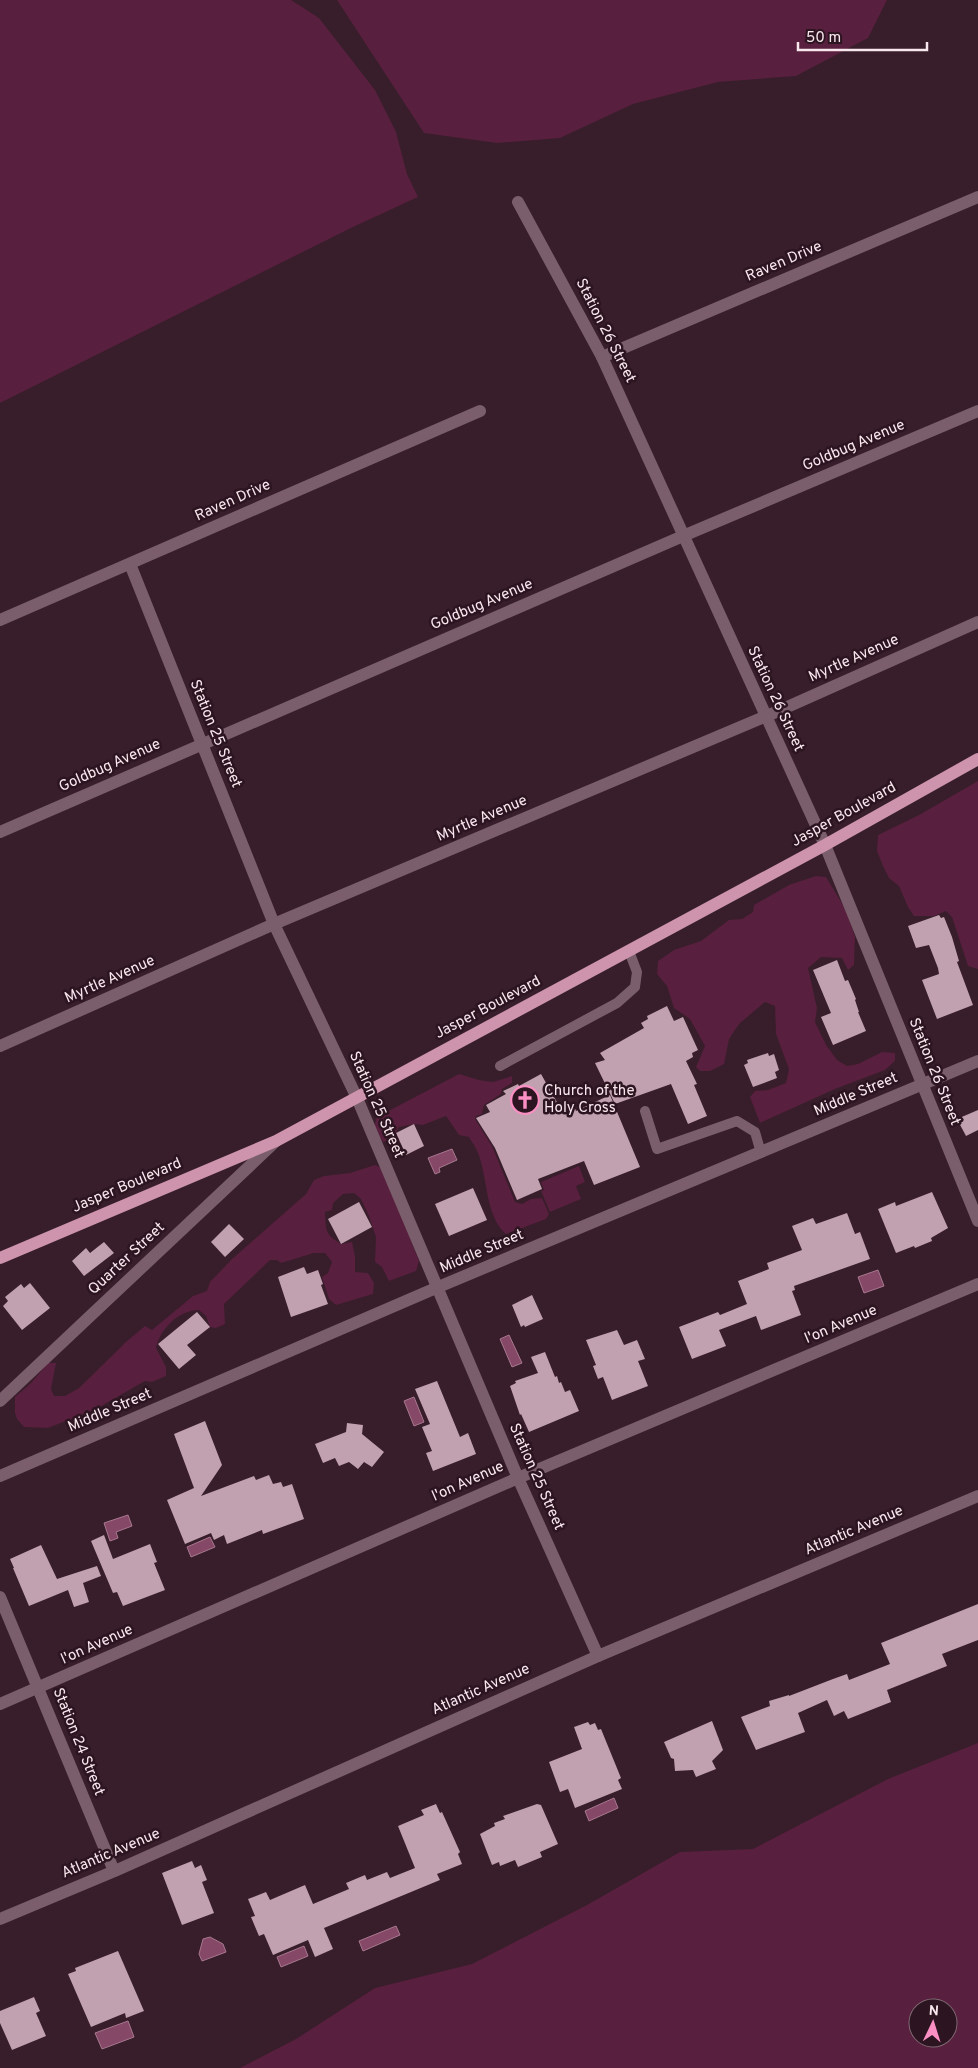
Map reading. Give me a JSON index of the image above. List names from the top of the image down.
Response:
{
  "streets": {
    "main road": ["Jasper Boulevard"],
    "street": [
      "Raven Drive",
      "Station 26 Street",
      "Goldbug Avenue",
      "Myrtle Avenue",
      "Station 25 Street",
      "Middle Street",
      "Quarter Street",
      "I'on Avenue",
      "Atlantic Avenue",
      "Station 24 Street"
    ]
  },
  "crossings": [
    ["Raven Drive", "Station 26 Street"],
    ["Raven Drive", "Station 25 Street"],
    ["Station 26 Street", "Goldbug Avenue"],
    ["Station 26 Street", "Myrtle Avenue"],
    ["Station 26 Street", "Jasper Boulevard"],
    ["Station 26 Street", "Middle Street"],
    ["Goldbug Avenue", "Station 25 Street"],
    ["Myrtle Avenue", "Station 25 Street"],
    ["Station 25 Street", "Jasper Boulevard"],
    ["Station 25 Street", "Middle Street"],
    ["Station 25 Street", "I'on Avenue"],
    ["Station 25 Street", "Atlantic Avenue"],
    ["Jasper Boulevard", "Quarter Street"],
    ["I'on Avenue", "Station 24 Street"],
    ["Atlantic Avenue", "Station 24 Street"]
  ],
  "places": {
    "church": ["Church of the Holy Cross"]
  },
  "scale_bar": "50 m",
  "north": "top"
}
